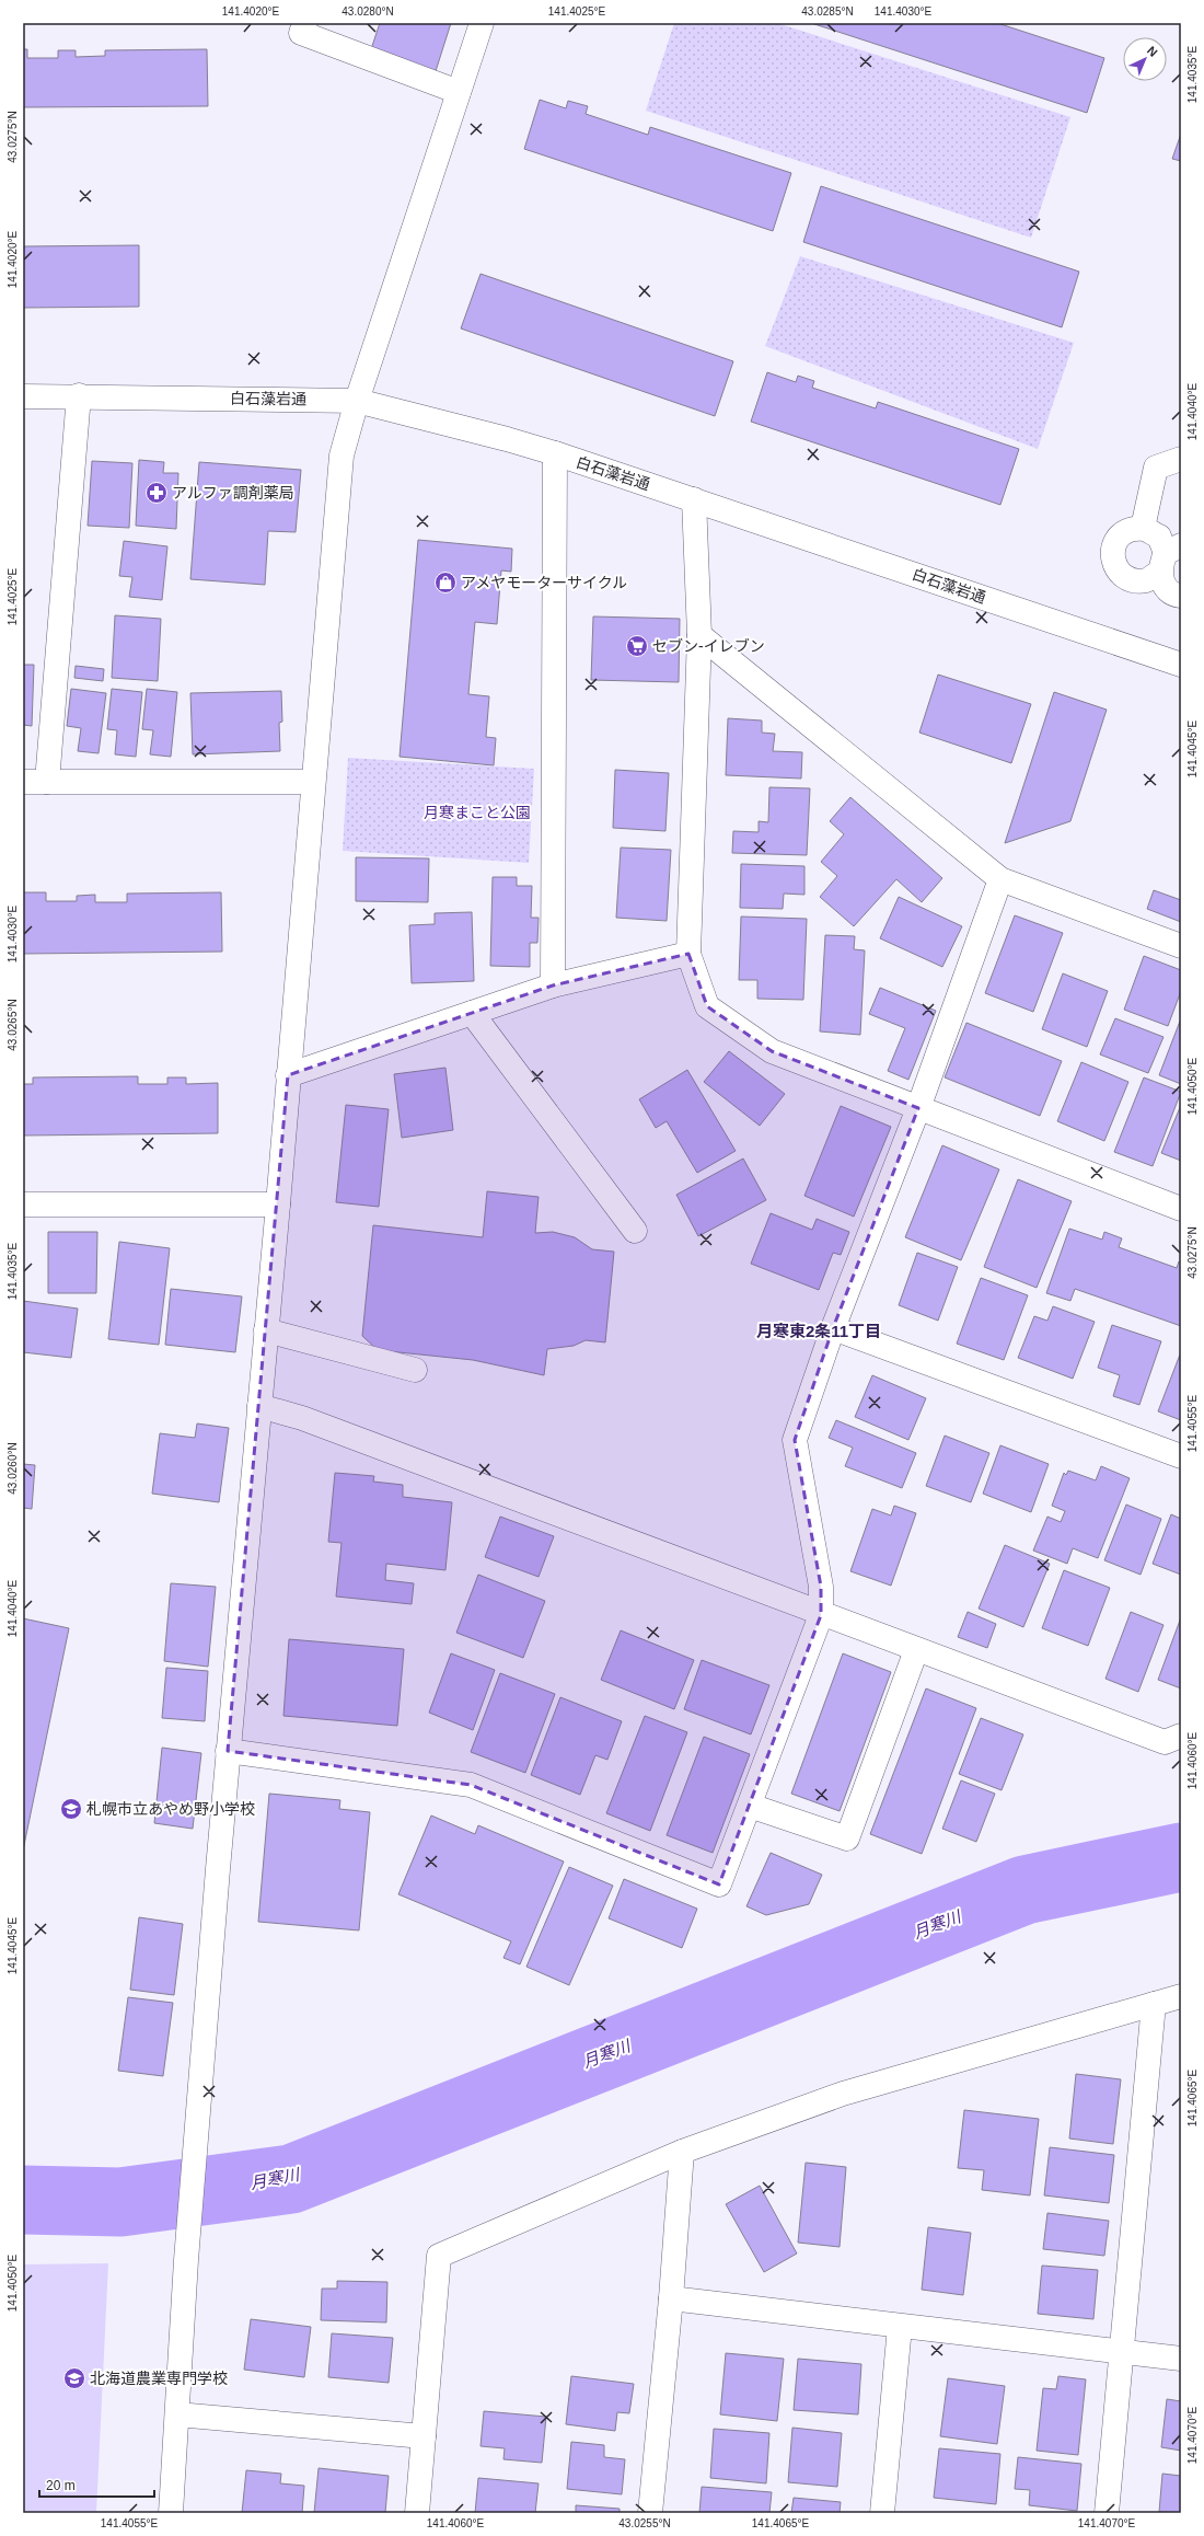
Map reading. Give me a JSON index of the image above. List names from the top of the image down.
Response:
{
  "streets": {
    "street": ["白石藻岩通"]
  },
  "districts": ["月寒東2条11丁目"],
  "water": ["月寒川"],
  "parks": ["月寒まこと公園"],
  "places": {
    "pharmacy": ["アルファ調剤薬局"],
    "shop": ["アメヤモーターサイクル"],
    "supermarket": ["セブン-イレブン"],
    "school or university": ["札幌市立あやめ野小学校", "北海道農業専門学校"]
  },
  "scale_bar": "20 m",
  "north": "top right",
  "coordinates": [
    "141.4020°E",
    "43.0280°N",
    "141.4025°E",
    "43.0285°N",
    "141.4030°E",
    "141.4035°E",
    "43.0275°N",
    "141.4040°E",
    "141.4045°E",
    "43.0265°N",
    "141.4050°E",
    "141.4055°E",
    "43.0260°N",
    "141.4060°E",
    "141.4065°E",
    "141.4070°E",
    "43.0255°N"
  ]
}
